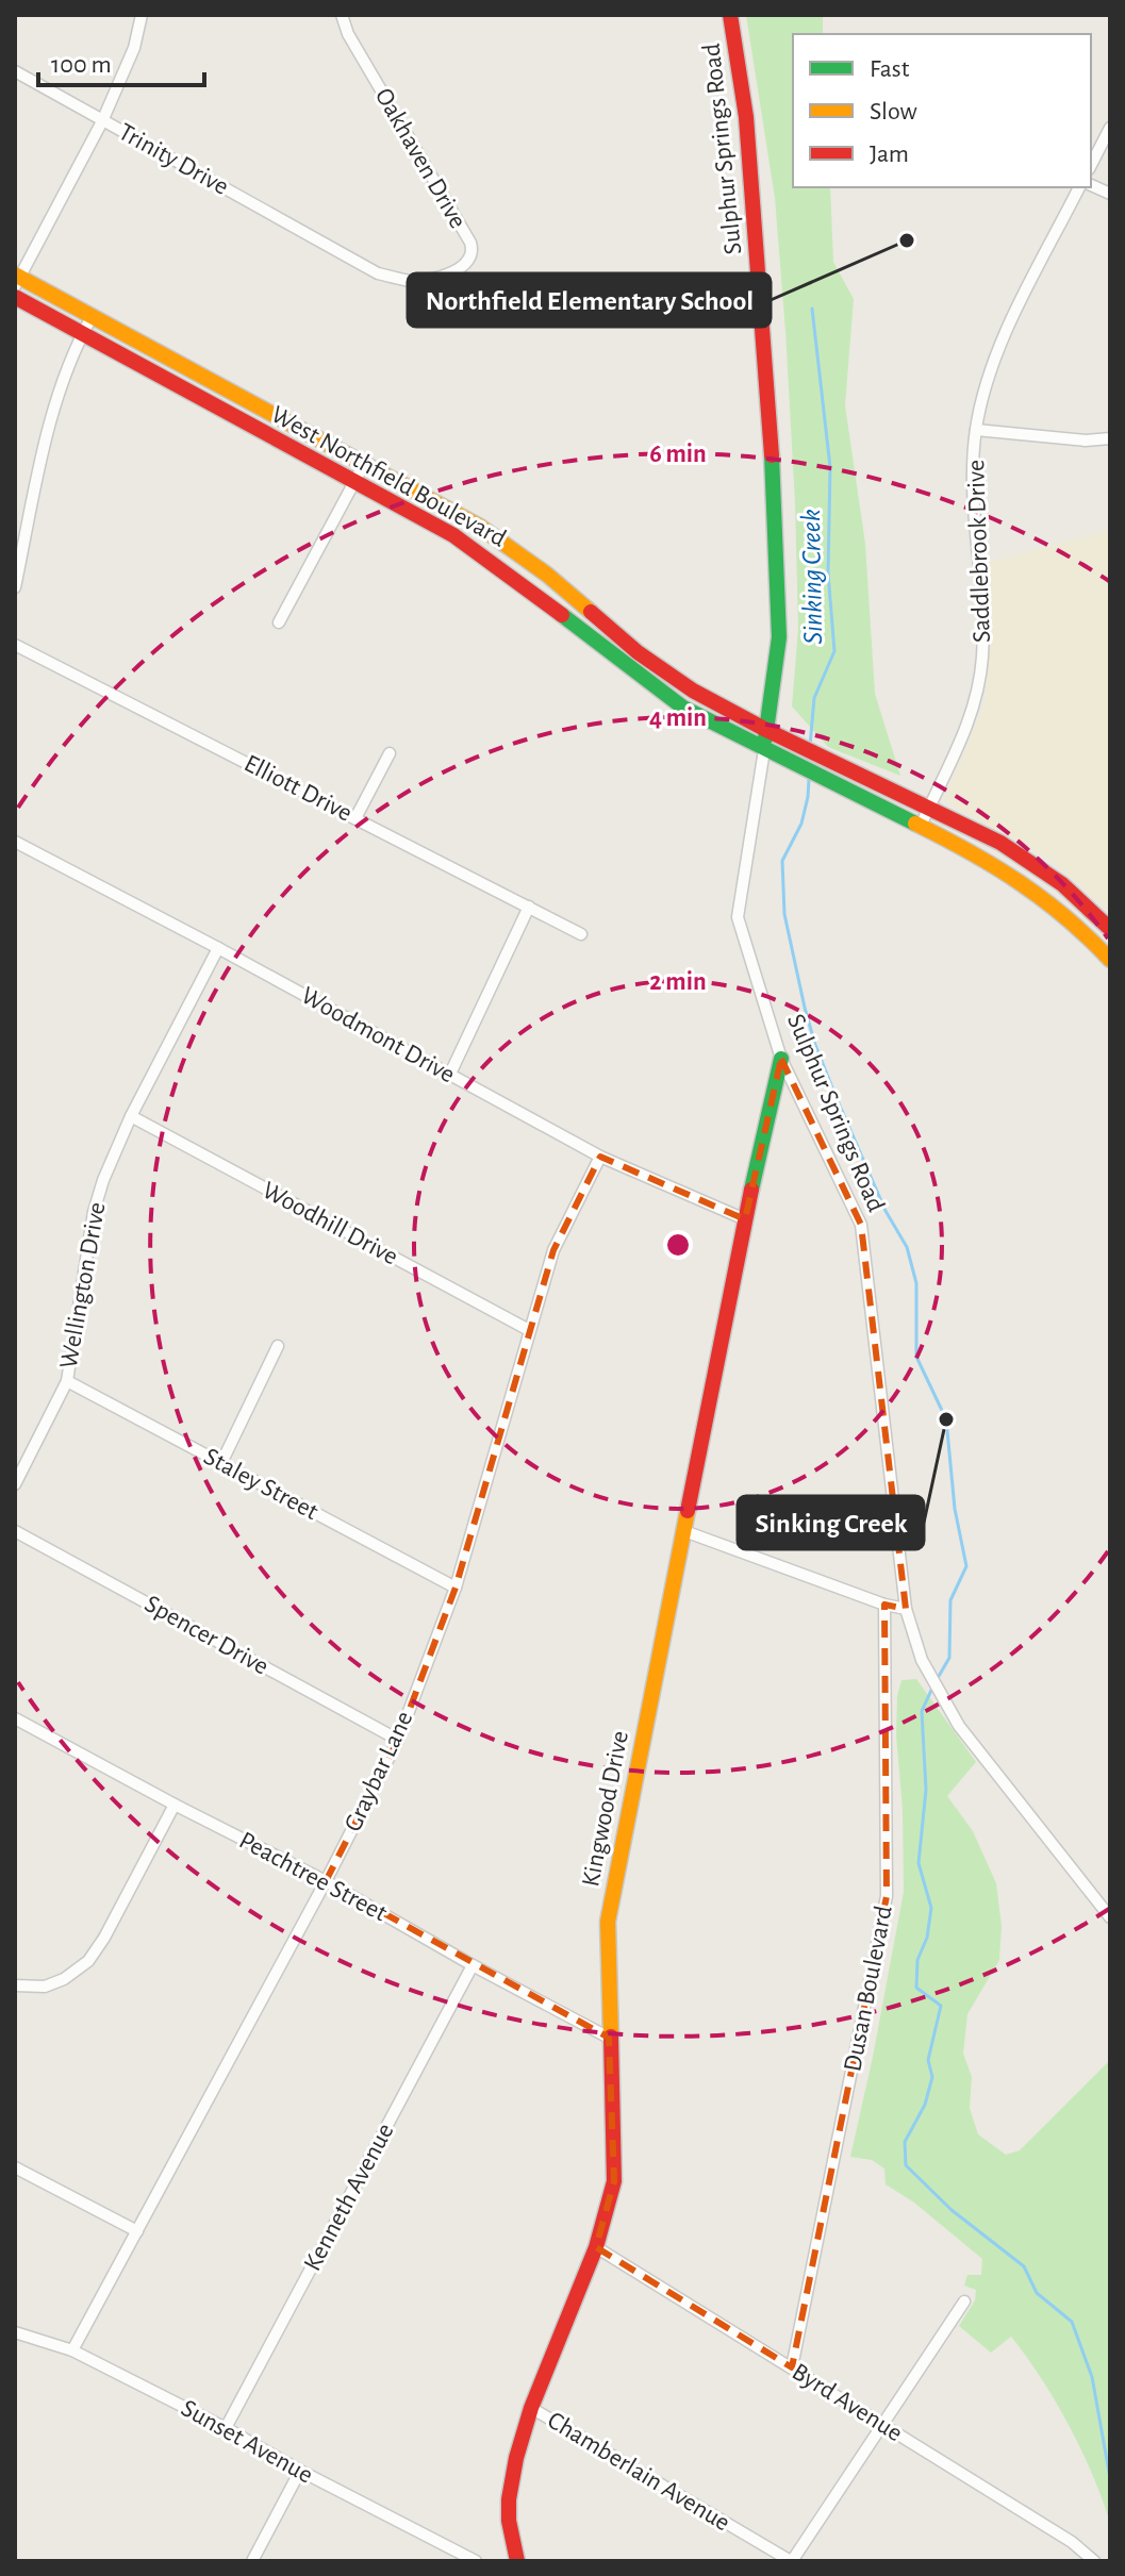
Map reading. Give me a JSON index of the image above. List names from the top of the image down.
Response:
{
  "streets": {
    "main road": ["Sulphur Springs Road", "West Northfield Boulevard", "Kingwood Drive"],
    "street": [
      "Oakhaven Drive",
      "Trinity Drive",
      "Saddlebrook Drive",
      "Elliott Drive",
      "Woodmont Drive",
      "Woodhill Drive",
      "Wellington Drive",
      "Staley Street",
      "Spencer Drive",
      "Graybar Lane",
      "Peachtree Street",
      "Dusan Boulevard",
      "Kenneth Avenue",
      "Byrd Avenue",
      "Sunset Avenue",
      "Chamberlain Avenue"
    ]
  },
  "crossings": [
    ["Sulphur Springs Road", "West Northfield Boulevard"],
    ["Sulphur Springs Road", "Kingwood Drive"],
    ["Oakhaven Drive", "Trinity Drive"],
    ["West Northfield Boulevard", "Saddlebrook Drive"],
    ["Woodmont Drive", "Wellington Drive"],
    ["Woodmont Drive", "Graybar Lane"],
    ["Woodmont Drive", "Kingwood Drive"],
    ["Woodhill Drive", "Wellington Drive"],
    ["Woodhill Drive", "Graybar Lane"],
    ["Wellington Drive", "Staley Street"],
    ["Staley Street", "Graybar Lane"],
    ["Spencer Drive", "Graybar Lane"],
    ["Graybar Lane", "Peachtree Street"],
    ["Graybar Lane", "Sunset Avenue"],
    ["Kingwood Drive", "Peachtree Street"],
    ["Kingwood Drive", "Byrd Avenue"],
    ["Kingwood Drive", "Chamberlain Avenue"],
    ["Peachtree Street", "Kenneth Avenue"],
    ["Dusan Boulevard", "Byrd Avenue"],
    ["Kenneth Avenue", "Sunset Avenue"]
  ],
  "water": ["Sinking Creek"],
  "places": ["Northfield Elementary School", "Sinking Creek"],
  "legend": ["Fast", "Slow", "Jam"],
  "scale_bar": "100 m",
  "rings": ["6 min", "4 min", "2 min"]
}
